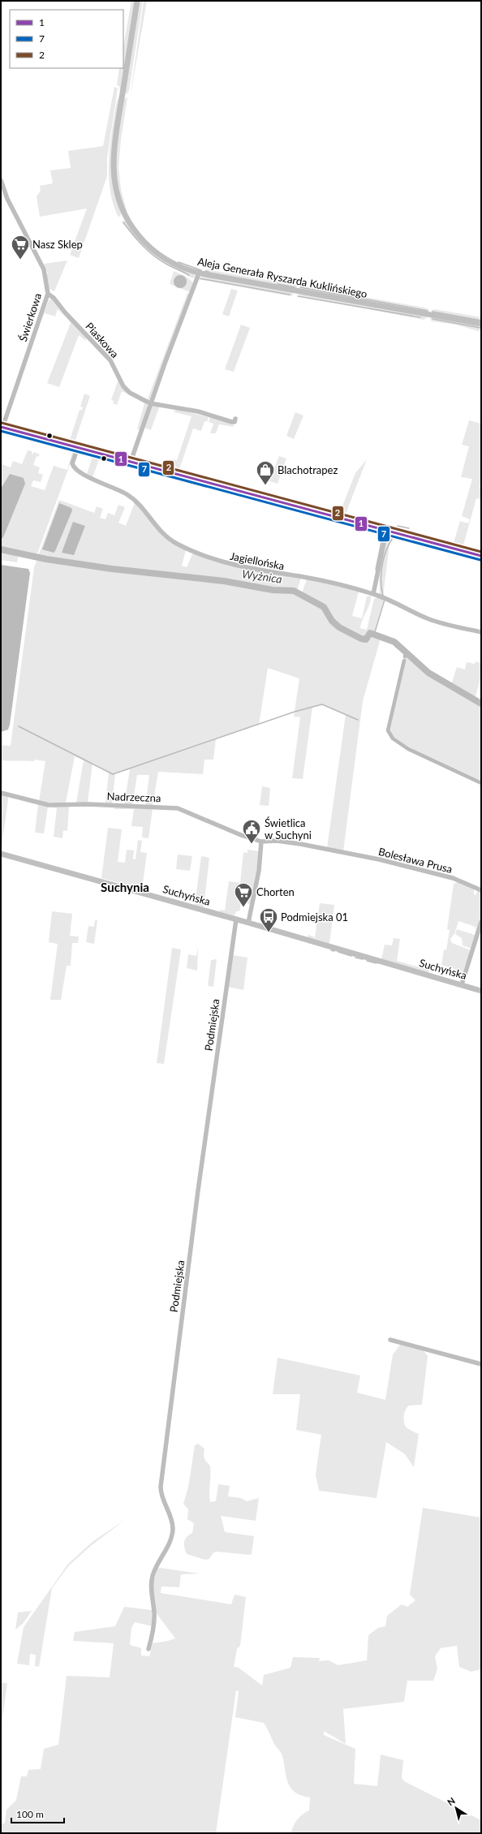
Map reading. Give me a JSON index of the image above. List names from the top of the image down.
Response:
{
  "streets": {
    "street": [
      "Aleja Generała Ryszarda Kuklińskiego",
      "Świerkowa",
      "Piaskowa",
      "Jagiellońska",
      "Nadrzeczna",
      "Bolesława Prusa",
      "Suchyńska",
      "Podmiejska"
    ]
  },
  "crossings": [
    ["Świerkowa", "Piaskowa"],
    ["Nadrzeczna", "Bolesława Prusa"],
    ["Suchyńska", "Podmiejska"]
  ],
  "districts": ["Suchynia"],
  "water": ["Wyżnica"],
  "places": {
    "supermarket": ["Nasz Sklep", "Chorten"],
    "shop": ["Blachotrapez"],
    "public building": ["Świetlica w Suchyni"],
    "bus stop": ["Podmiejska 01"]
  },
  "lines": ["transit line 2", "transit line 1", "transit line 7"],
  "legend": ["1", "7", "2"],
  "scale_bar": "100 m",
  "north": "top left"
}
